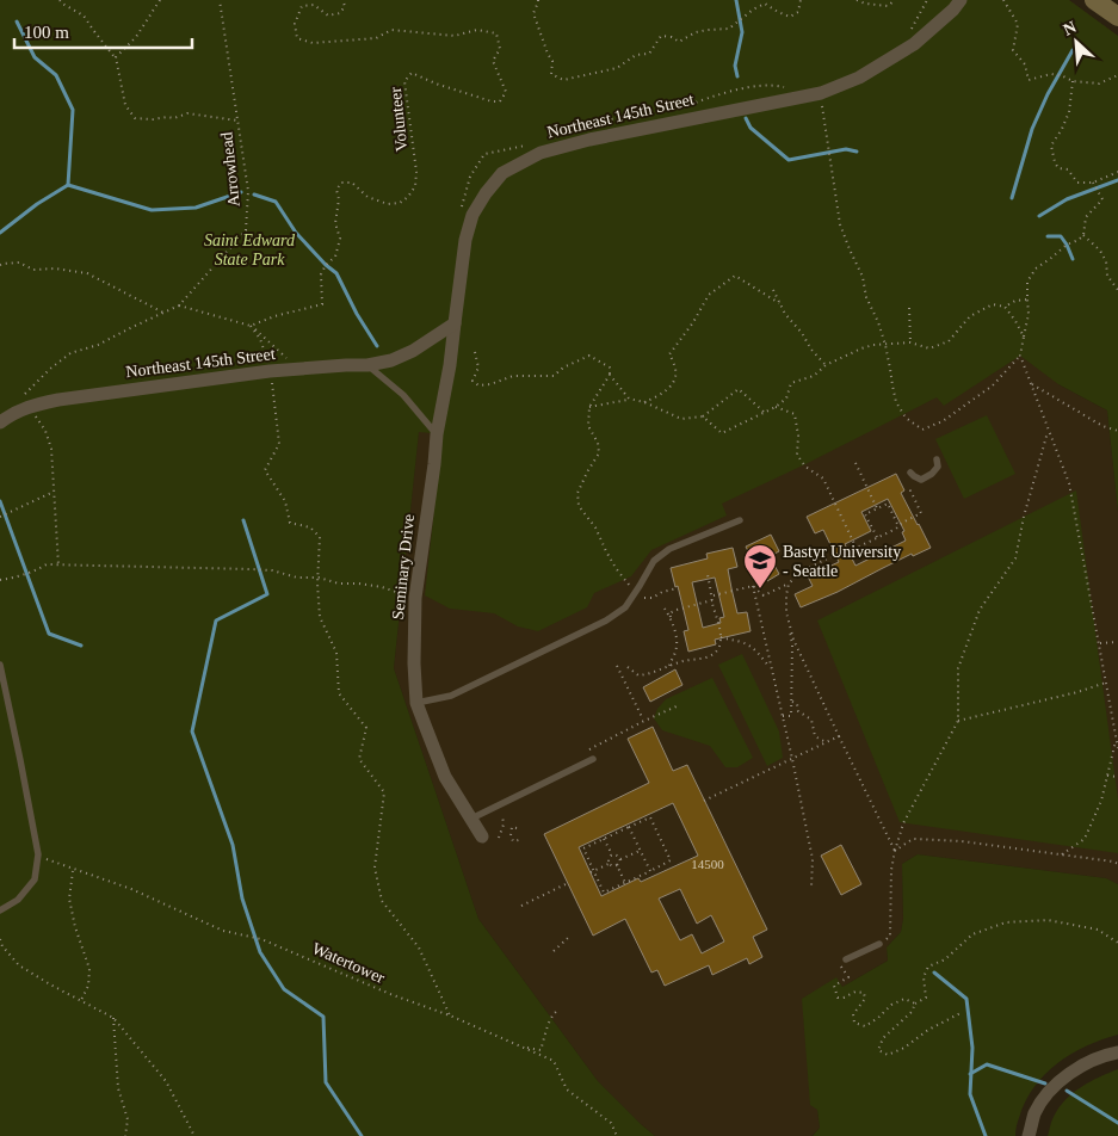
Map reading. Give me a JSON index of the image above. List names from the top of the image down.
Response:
{
  "streets": {
    "street": ["Northeast 145th Street", "Seminary Drive"],
    "path": ["Volunteer", "Arrowhead", "Watertower"]
  },
  "crossings": [
    ["Northeast 145th Street", "Seminary Drive"]
  ],
  "parks": ["Saint Edward State Park"],
  "places": {
    "school or university": ["Bastyr University - Seattle"]
  },
  "house_numbers": ["14500"],
  "scale_bar": "100 m",
  "north": "top left"
}
